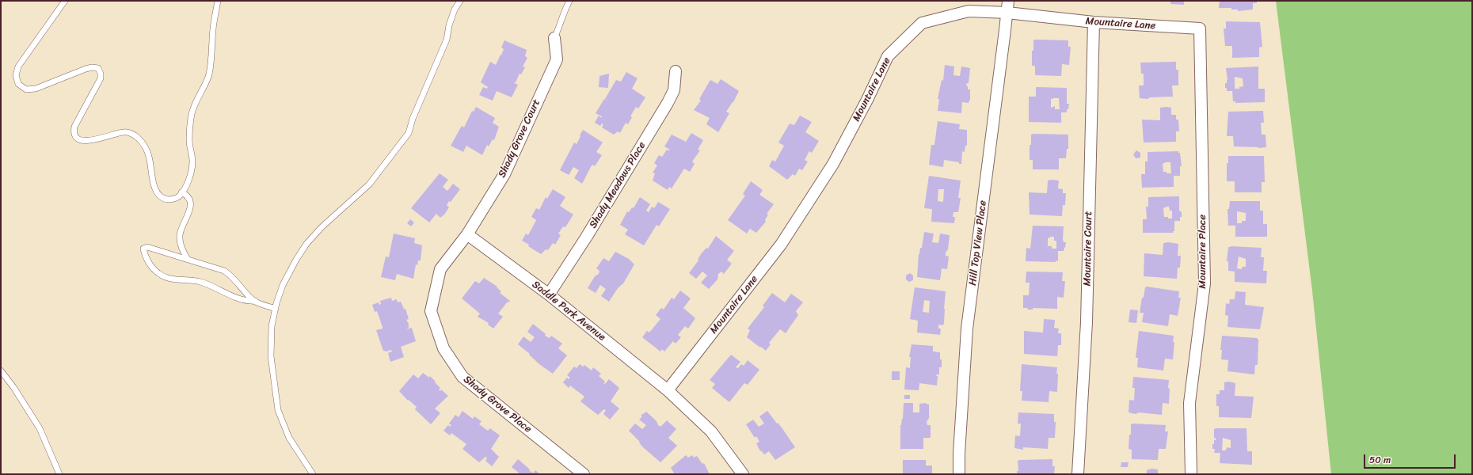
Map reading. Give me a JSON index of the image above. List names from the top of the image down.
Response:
{
  "streets": {
    "street": [
      "Mountaire Lane",
      "Shady Grove Court",
      "Shady Meadows Place",
      "Hill Top View Place",
      "Mountaire Court",
      "Mountaire Place",
      "Saddle Park Avenue",
      "Shady Grove Place"
    ]
  },
  "crossings": [
    ["Mountaire Lane", "Hill Top View Place"],
    ["Mountaire Lane", "Mountaire Court"],
    ["Mountaire Lane", "Mountaire Place"],
    ["Mountaire Lane", "Saddle Park Avenue"],
    ["Shady Grove Court", "Saddle Park Avenue"],
    ["Shady Grove Court", "Shady Grove Place"],
    ["Shady Meadows Place", "Saddle Park Avenue"],
    ["Saddle Park Avenue", "Shady Grove Place"]
  ],
  "scale_bar": "50 m"
}
